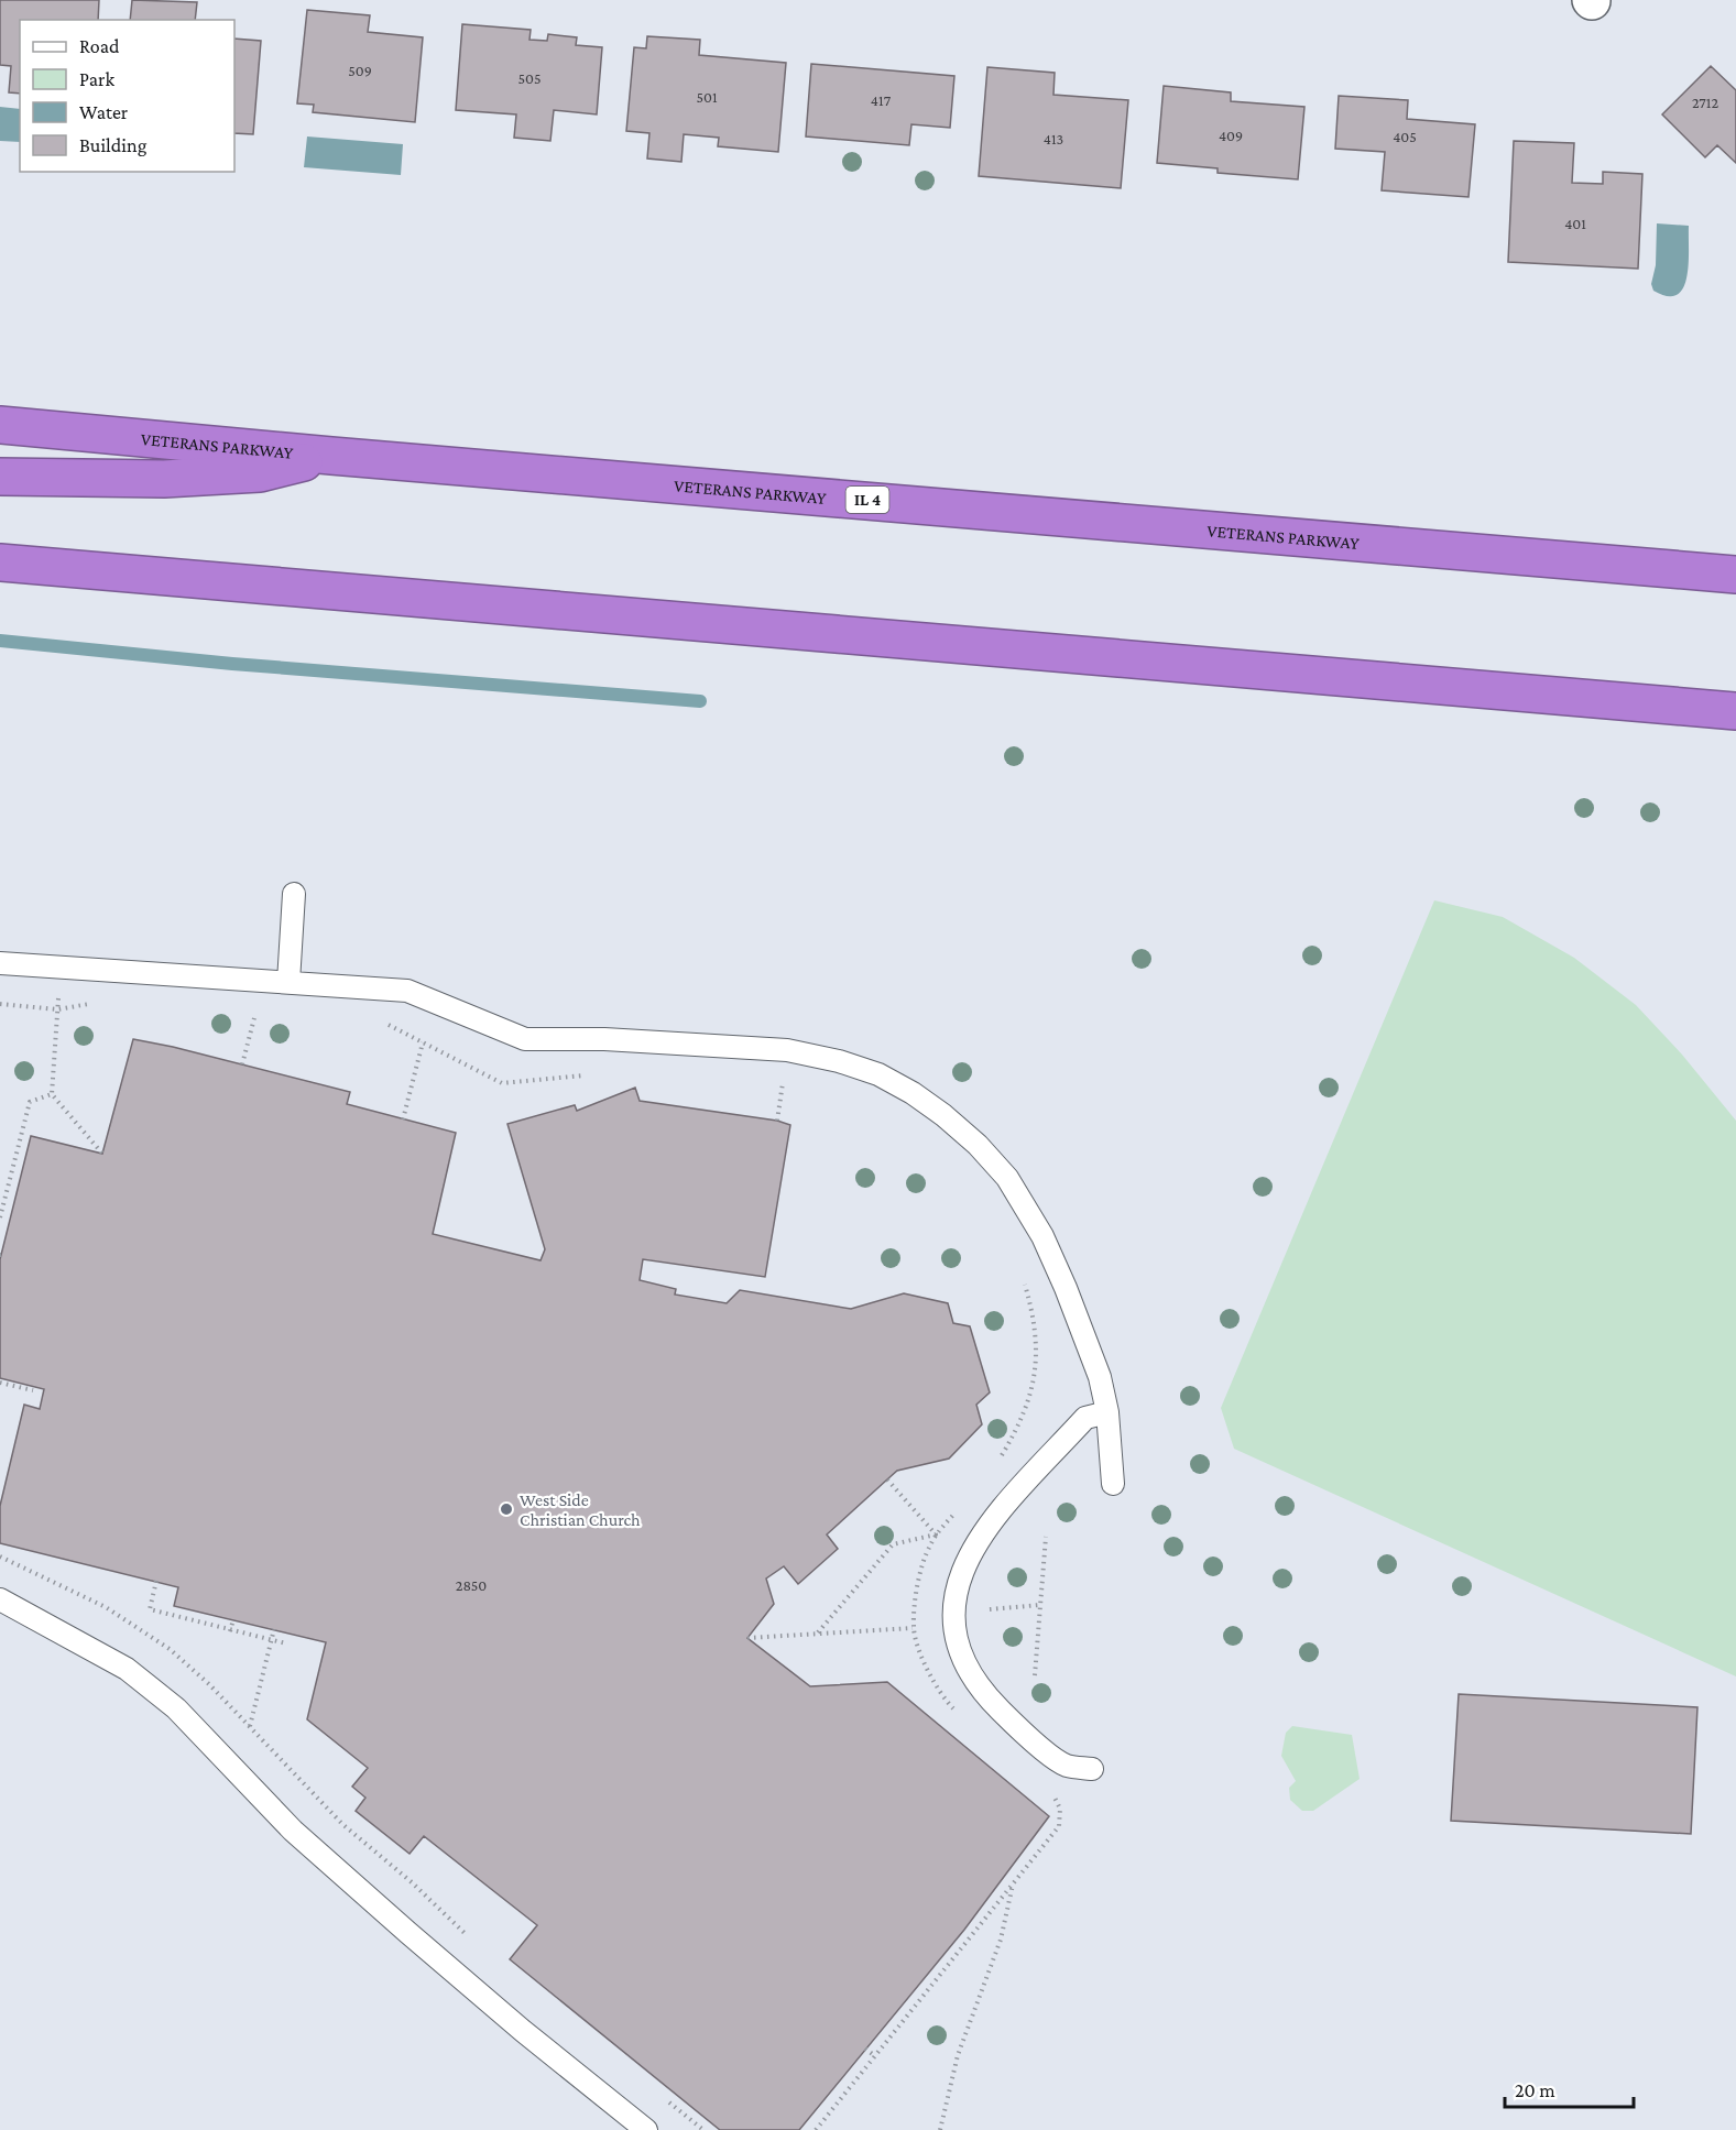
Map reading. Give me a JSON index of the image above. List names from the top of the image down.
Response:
{
  "streets": {
    "highway": ["VETERANS PARKWAY", "IL 4"]
  },
  "places": ["West Side Christian Church"],
  "house_numbers": [
    "509",
    "505",
    "501",
    "417",
    "2712",
    "409",
    "405",
    "413",
    "401",
    "2850"
  ],
  "legend": [
    "Road",
    "Park",
    "Water",
    "Building"
  ],
  "scale_bar": "20 m"
}
